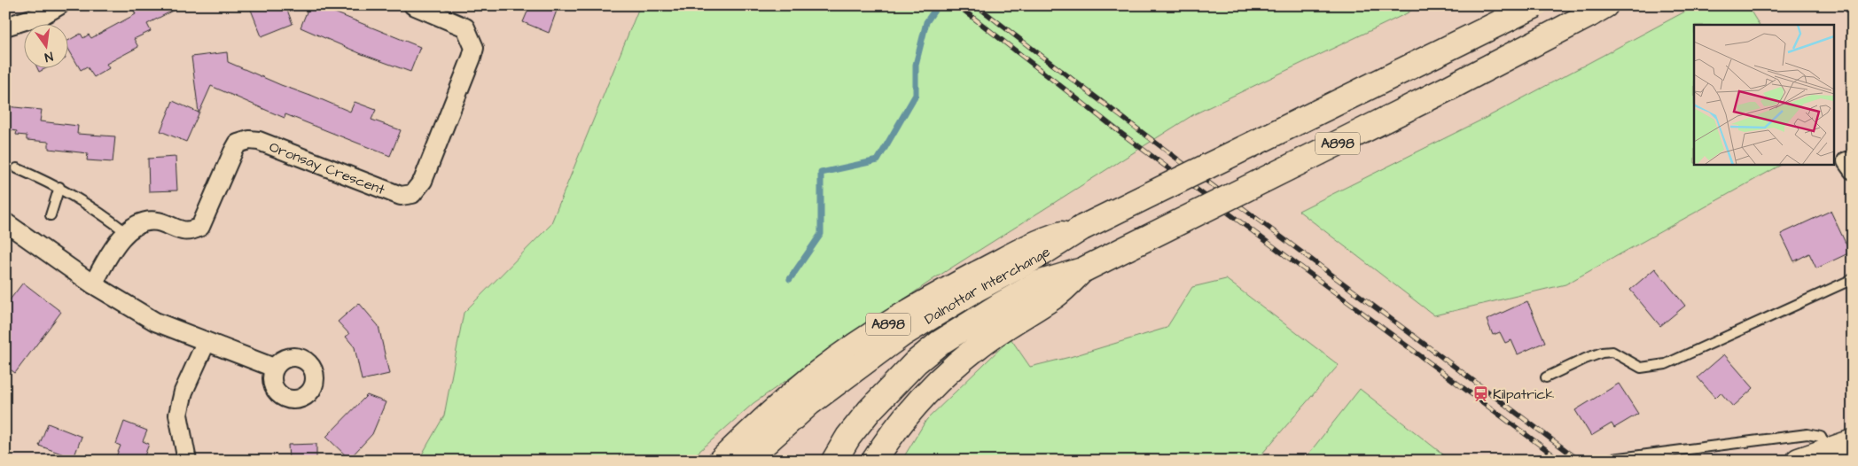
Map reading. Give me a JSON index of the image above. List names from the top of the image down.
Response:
{
  "streets": {
    "main road": ["A898", "Dalnottar Interchange"],
    "street": ["Oronsay Crescent"]
  },
  "crossings": [
    ["A898", "Dalnottar Interchange"]
  ],
  "places": {
    "station": ["Kilpatrick"]
  },
  "north": "bottom"
}
